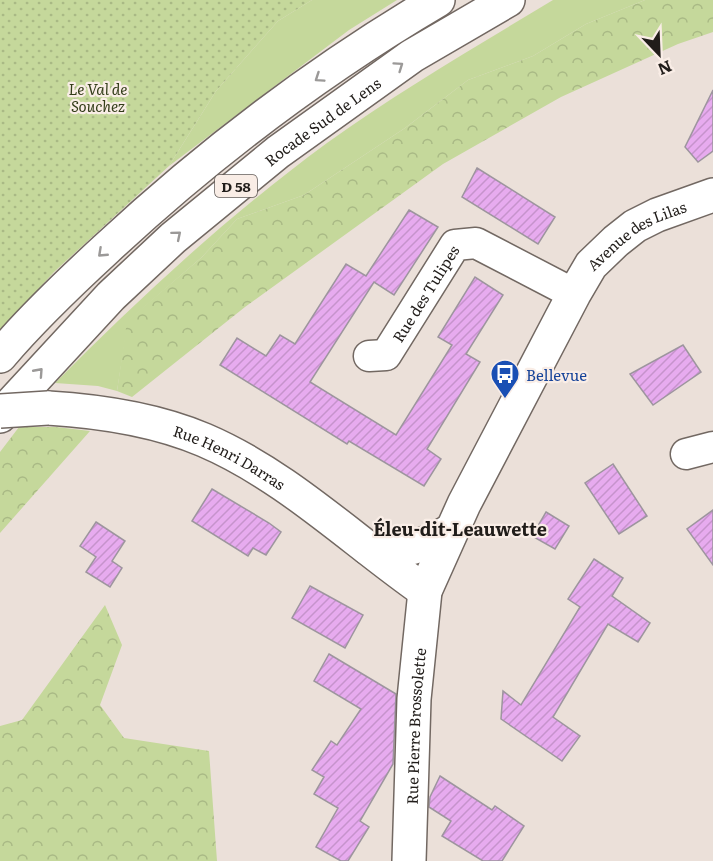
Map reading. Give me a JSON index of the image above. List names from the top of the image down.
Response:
{
  "streets": {
    "main road": [
      "Rocade Sud de Lens",
      "D 58",
      "Avenue des Lilas",
      "Rue Henri Darras",
      "Rue Pierre Brossolette"
    ],
    "street": ["Rue des Tulipes"]
  },
  "crossings": [
    ["Avenue des Lilas", "Rue des Tulipes"],
    ["Rue Henri Darras", "Rue Pierre Brossolette"]
  ],
  "districts": ["Éleu-dit-Leauwette"],
  "parks": ["Le Val de Souchez"],
  "places": {
    "bus stop": ["Bellevue"]
  },
  "north": "bottom right"
}
